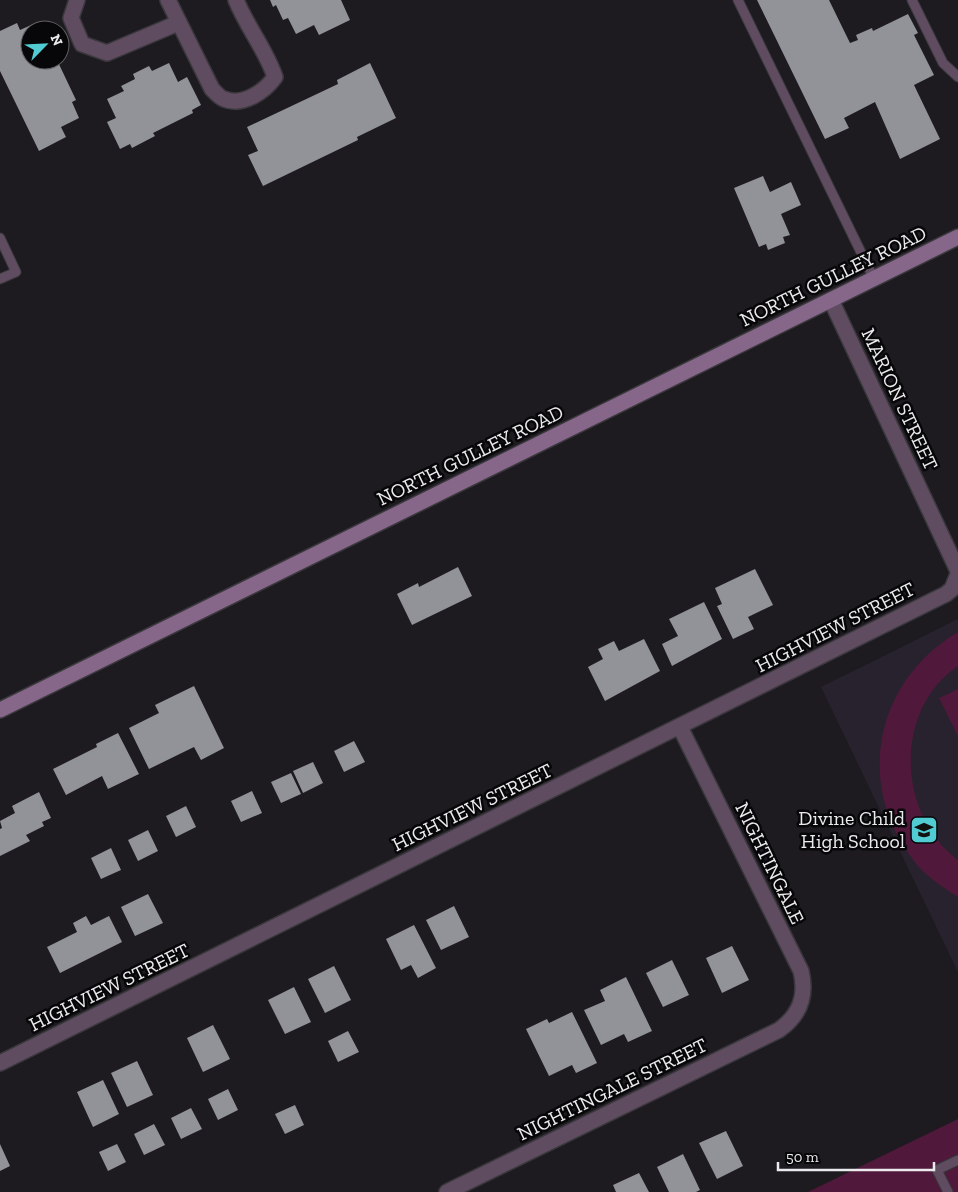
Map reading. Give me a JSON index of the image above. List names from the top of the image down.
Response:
{
  "streets": {
    "street": [
      "NORTH GULLEY ROAD",
      "MARION STREET",
      "HIGHVIEW STREET",
      "NIGHTINGALE",
      "NIGHTINGALE STREET"
    ]
  },
  "crossings": [
    ["NORTH GULLEY ROAD", "MARION STREET"],
    ["MARION STREET", "HIGHVIEW STREET"],
    ["HIGHVIEW STREET", "NIGHTINGALE"],
    ["NIGHTINGALE", "NIGHTINGALE STREET"]
  ],
  "places": {
    "school or university": ["Divine Child High School"]
  },
  "scale_bar": "50 m",
  "north": "top right"
}
